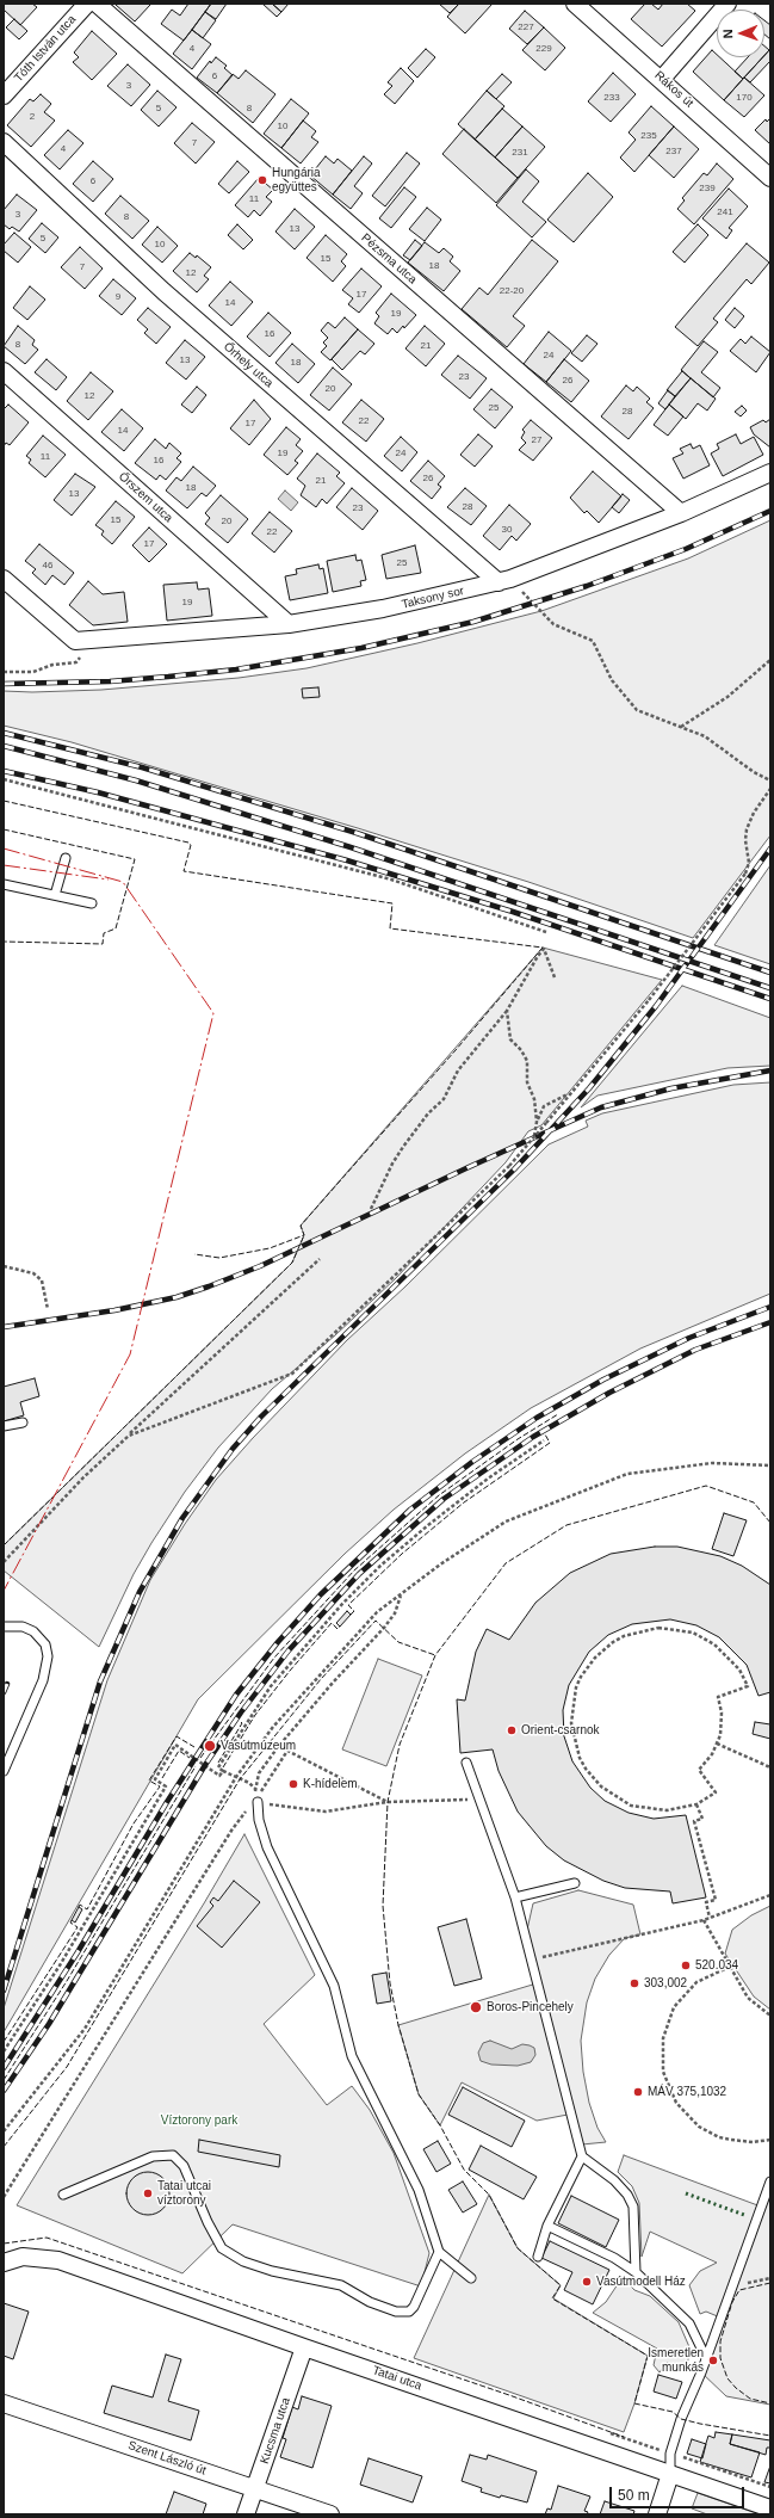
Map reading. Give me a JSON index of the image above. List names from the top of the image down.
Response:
{
  "streets": {
    "street": [
      "Tóth István utca",
      "Rákos út",
      "Pézsma utca",
      "Őrhely utca",
      "Őrszem utca",
      "Taksony sor",
      "Tatai utca",
      "Kucsma utca",
      "Szent László út"
    ]
  },
  "crossings": [
    ["Pézsma utca", "Taksony sor"],
    ["Őrhely utca", "Taksony sor"],
    ["Őrszem utca", "Taksony sor"],
    ["Tatai utca", "Kucsma utca"],
    ["Kucsma utca", "Szent László út"]
  ],
  "parks": ["Víztorony park"],
  "places": [
    "Hungária együttes",
    "Orient-csarnok",
    "Vasútmúzeum",
    "K-hídelem",
    "520.034",
    "303,002",
    "Boros-Pincehely",
    "MÁV 375,1032",
    "Tatai utcai víztorony",
    "Vasútmodell Ház",
    "Ismeretlen munkás"
  ],
  "house_numbers": [
    "227",
    "4",
    "229",
    "6",
    "3",
    "233",
    "170",
    "5",
    "8",
    "2",
    "10",
    "235",
    "7",
    "4",
    "237",
    "231",
    "6",
    "239",
    "11",
    "241",
    "3",
    "8",
    "13",
    "5",
    "10",
    "15",
    "18",
    "7",
    "12",
    "22-20",
    "17",
    "9",
    "14",
    "19",
    "16",
    "8",
    "21",
    "24",
    "13",
    "18",
    "23",
    "26",
    "20",
    "12",
    "25",
    "28",
    "22",
    "17",
    "14",
    "27",
    "19",
    "24",
    "11",
    "16",
    "26",
    "21",
    "18",
    "13",
    "28",
    "23",
    "15",
    "20",
    "30",
    "22",
    "17",
    "25",
    "46",
    "19"
  ],
  "scale_bar": "50 m",
  "north": "left"
}
